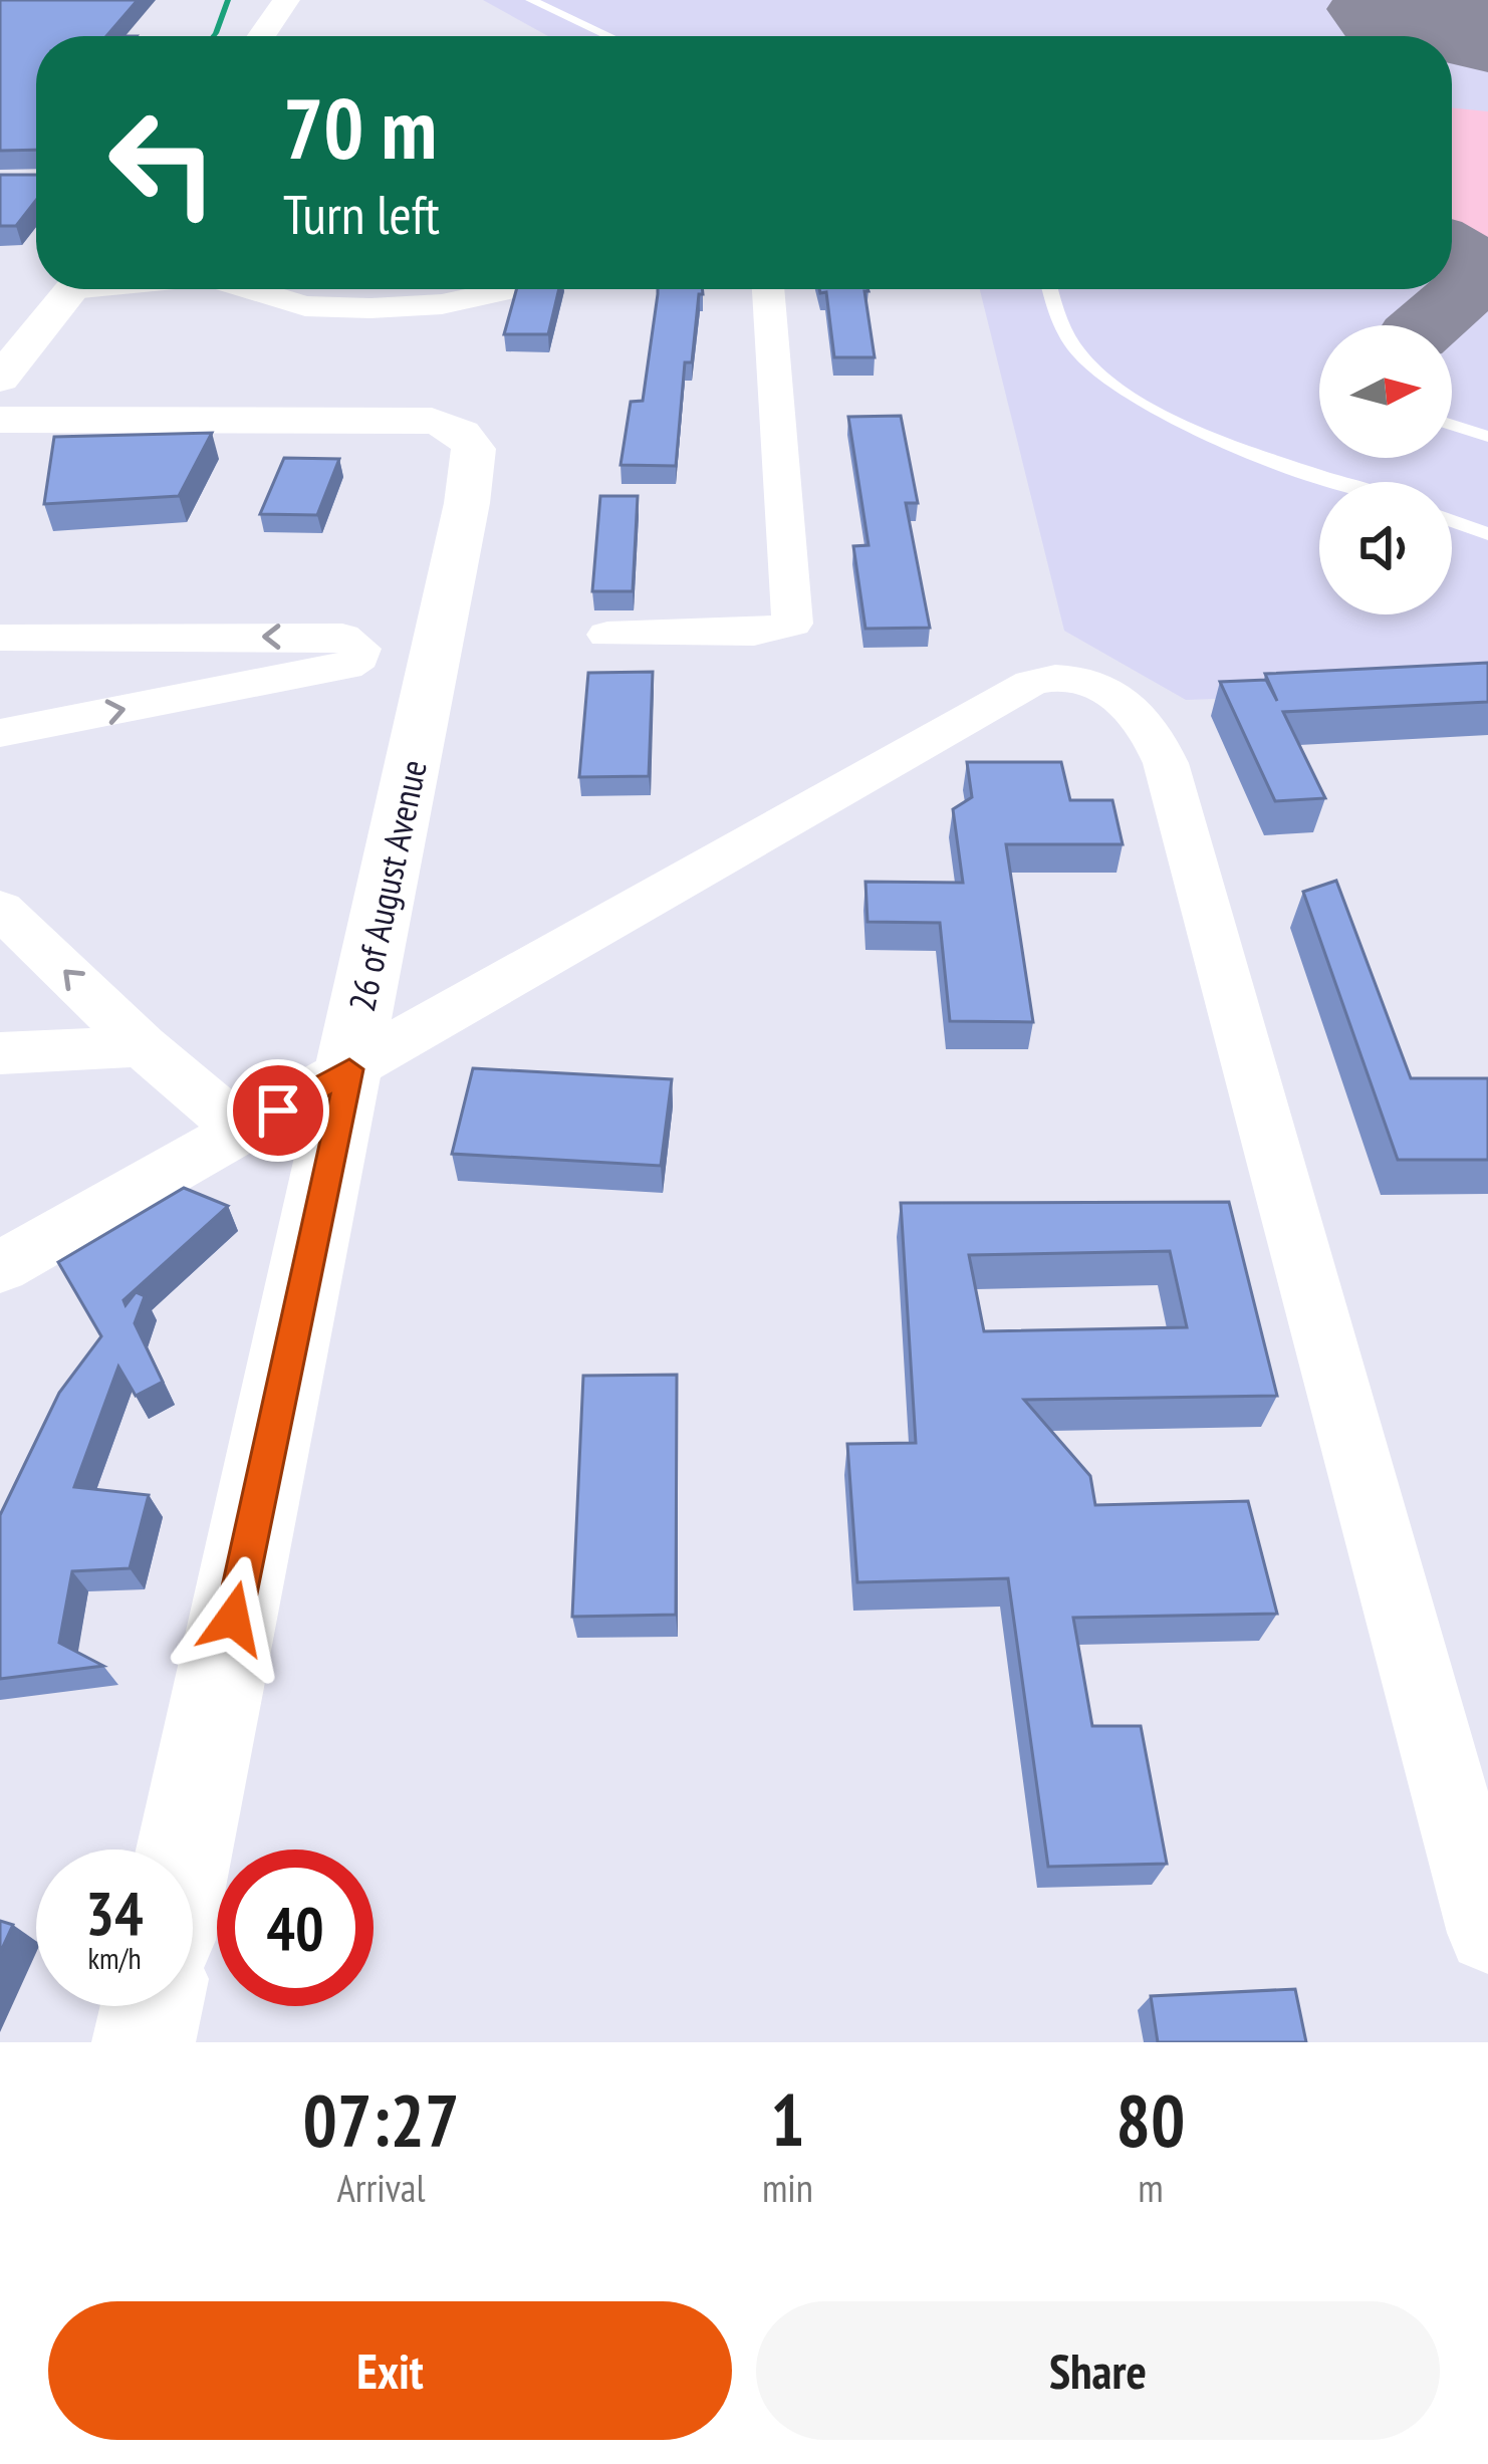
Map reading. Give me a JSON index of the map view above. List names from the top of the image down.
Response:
{
  "streets": {
    "street": ["26 of August Avenue"]
  },
  "north": "right",
  "page": {
    "turn": ["70 m", "Turn left"],
    "speed": "34 km/h",
    "limit": "40",
    "eta": [
      "07:27",
      "Arrival",
      "1",
      "min",
      "80",
      "m"
    ],
    "buttons": ["Exit", "Share"]
  }
}
